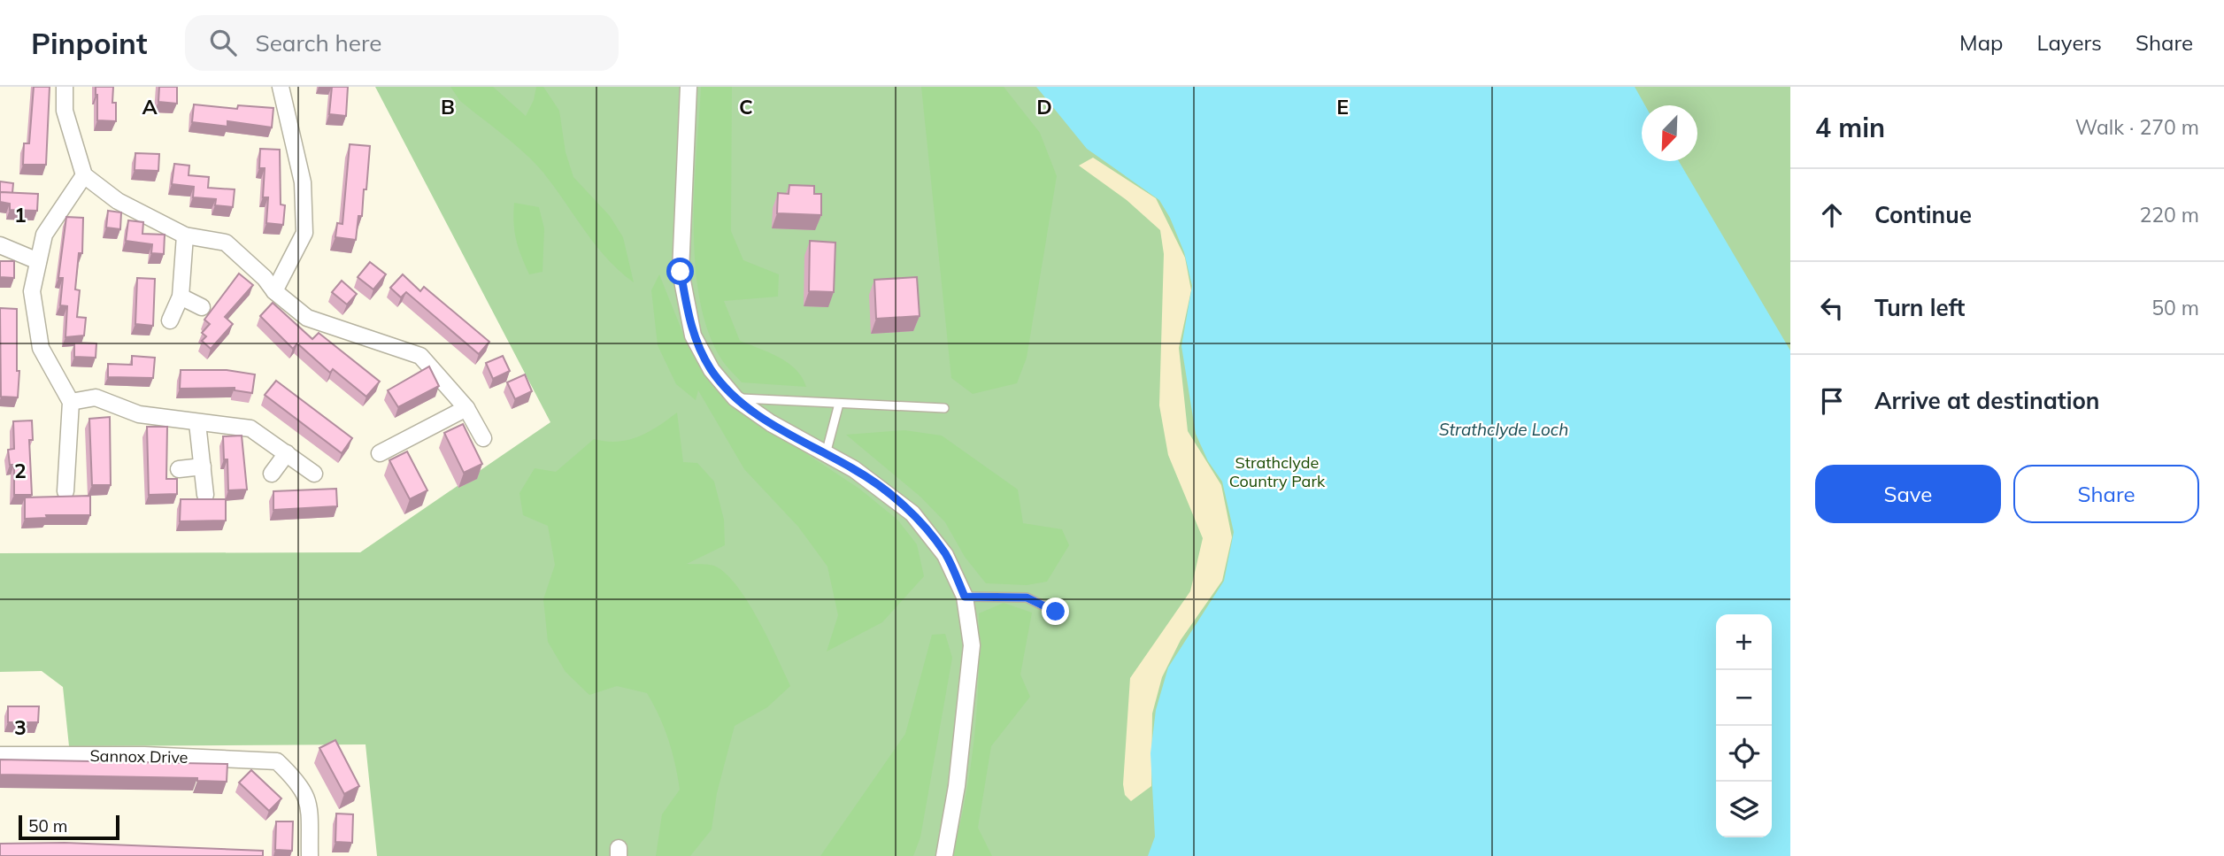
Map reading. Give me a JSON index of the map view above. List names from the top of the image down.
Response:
{
  "streets": {
    "street": ["Sannox Drive"]
  },
  "water": ["Strathclyde Loch"],
  "parks": ["Strathclyde Country Park"],
  "scale_bar": "50 m",
  "north": "bottom left",
  "page": {
    "header": "Pinpoint",
    "search": "Search here",
    "nav": ["Map", "Layers", "Share"],
    "heading": ["4 min", "Walk · 270 m"],
    "list": [
      ["Continue", "220 m"],
      ["Turn left", "50 m"],
      "Arrive at destination"
    ],
    "buttons": ["Save", "Share"],
    "map_buttons": ["+", "−"],
    "scale": "50 m"
  },
  "grid": {
    "columns": [
      "A",
      "B",
      "C",
      "D",
      "E"
    ],
    "rows": ["1", "2", "3"]
  }
}
